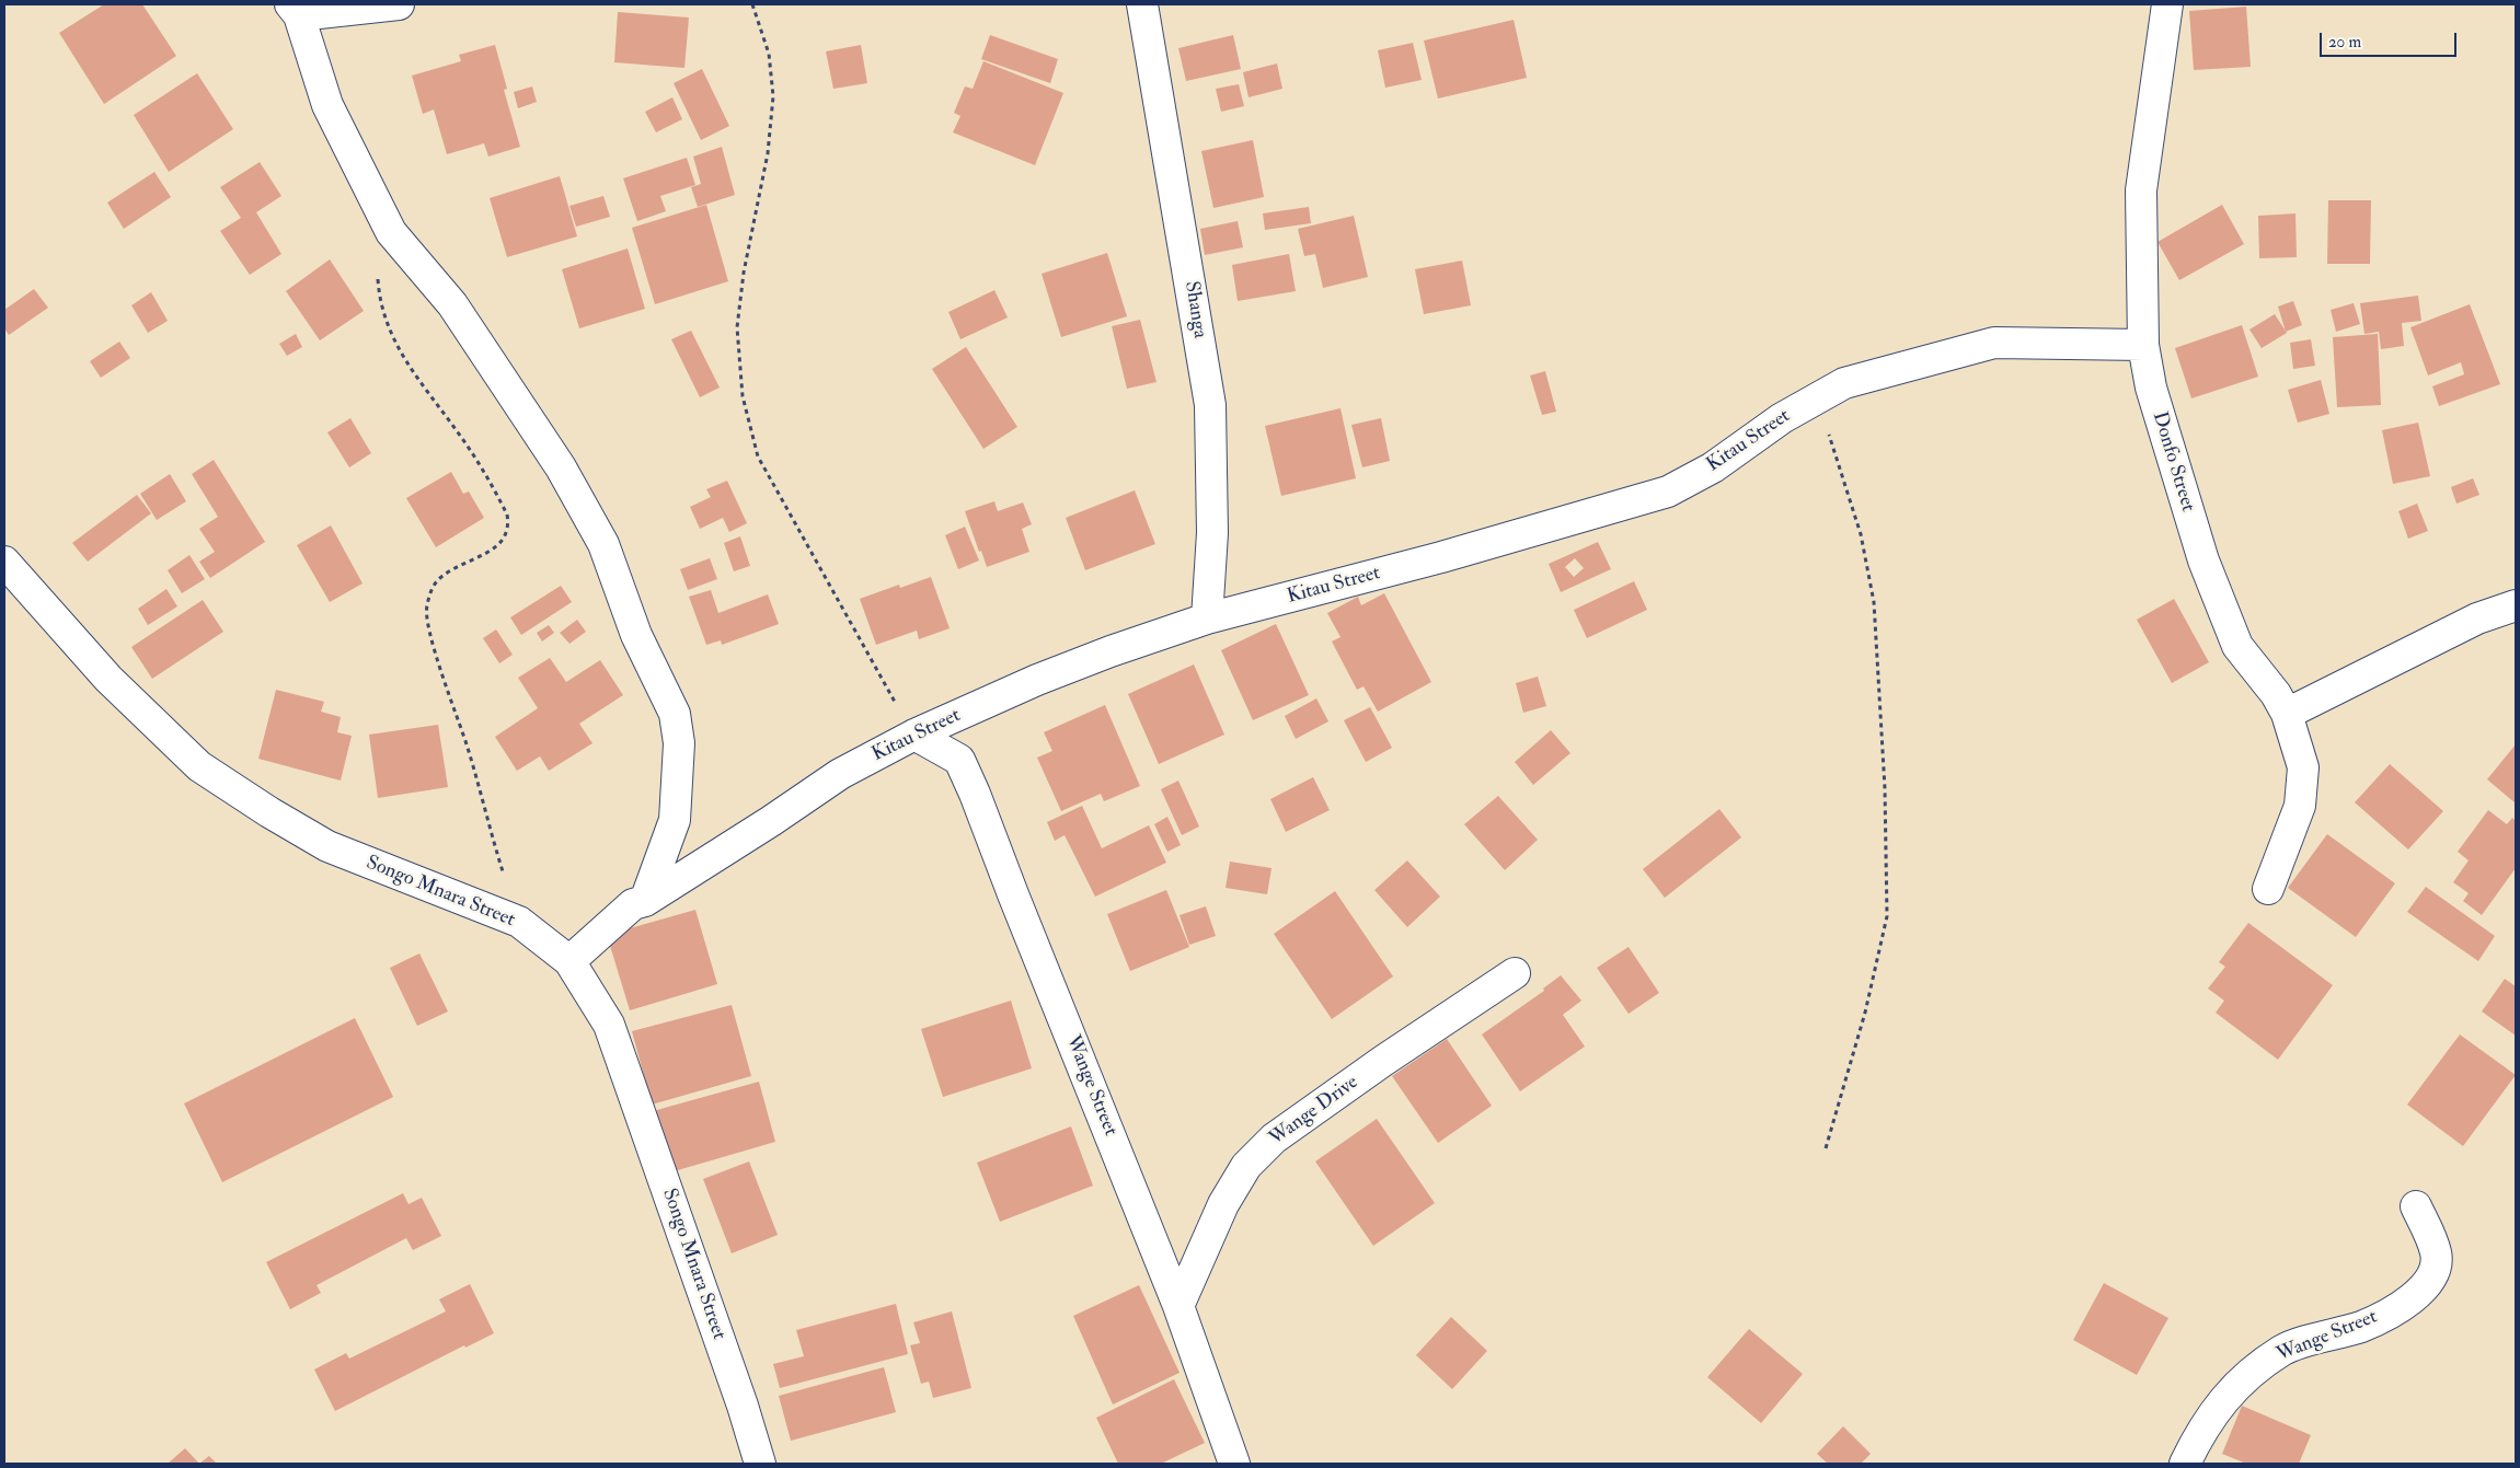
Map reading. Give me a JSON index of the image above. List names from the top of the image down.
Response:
{
  "streets": {
    "street": [
      "Shanga",
      "Kitau Street",
      "Donfo Street",
      "Songo Mnara Street",
      "Wange Street",
      "Wange Drive"
    ]
  },
  "crossings": [
    ["Shanga", "Kitau Street"],
    ["Kitau Street", "Donfo Street"],
    ["Kitau Street", "Songo Mnara Street"],
    ["Kitau Street", "Wange Street"],
    ["Wange Street", "Wange Drive"]
  ],
  "scale_bar": "20 m"
}
